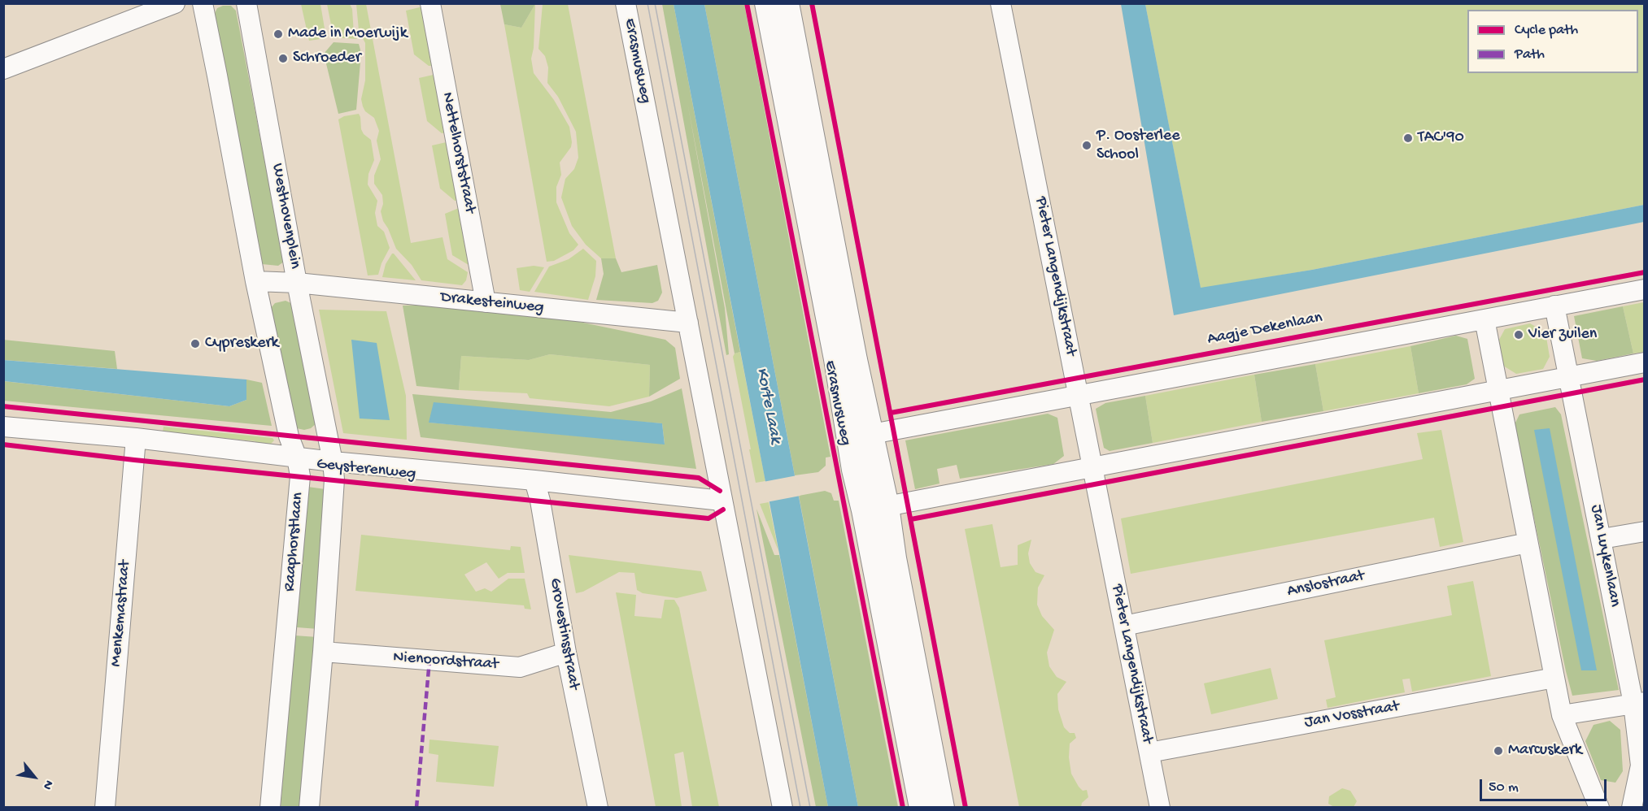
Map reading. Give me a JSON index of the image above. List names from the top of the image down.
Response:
{
  "streets": {
    "main road": ["Erasmusweg"],
    "street": [
      "Nettelhorststraat",
      "Westhovenplein",
      "Pieter Langendijkstraat",
      "Drakesteinweg",
      "Aagje Dekenlaan",
      "Geysterenweg",
      "Raaphorstlaan",
      "Jan Luykenlaan",
      "Anslostraat",
      "Menkemastraat",
      "Grovestinsstraat",
      "Nienoordstraat",
      "Jan Vosstraat"
    ]
  },
  "crossings": [
    ["Erasmusweg", "Drakesteinweg"],
    ["Erasmusweg", "Aagje Dekenlaan"],
    ["Erasmusweg", "Geysterenweg"],
    ["Nettelhorststraat", "Drakesteinweg"],
    ["Westhovenplein", "Drakesteinweg"],
    ["Westhovenplein", "Raaphorstlaan"],
    ["Pieter Langendijkstraat", "Aagje Dekenlaan"],
    ["Pieter Langendijkstraat", "Anslostraat"],
    ["Pieter Langendijkstraat", "Jan Vosstraat"],
    ["Aagje Dekenlaan", "Jan Luykenlaan"],
    ["Geysterenweg", "Raaphorstlaan"],
    ["Geysterenweg", "Menkemastraat"],
    ["Geysterenweg", "Grovestinsstraat"],
    ["Grovestinsstraat", "Nienoordstraat"]
  ],
  "water": ["Korte Laak"],
  "places": [
    "Made in Moerwijk",
    "Schroeder",
    "TAC'90",
    "P. Oosterlee School",
    "Vier zuilen",
    "Cypreskerk",
    "Marcuskerk"
  ],
  "legend": ["Cycle path", "Path"],
  "scale_bar": "50 m",
  "north": "bottom right"
}
